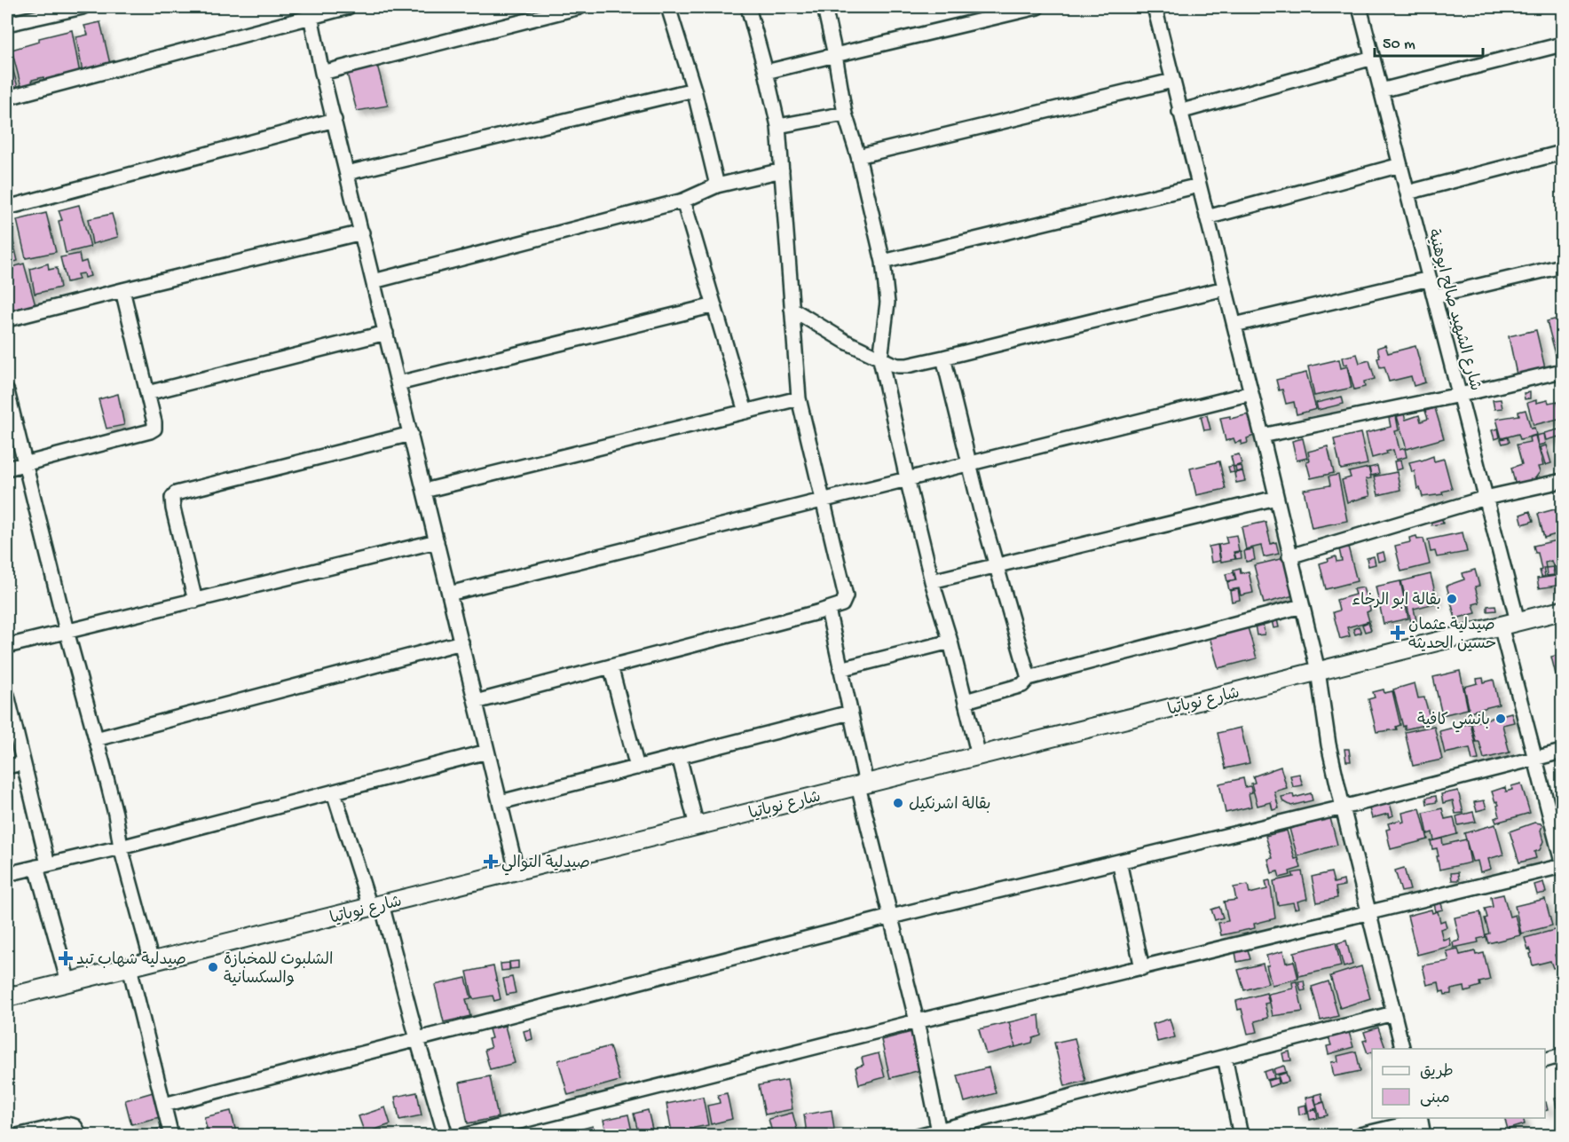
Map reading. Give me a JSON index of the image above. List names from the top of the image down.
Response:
{
  "streets": {
    "street": ["شارع الشهيد صالح ابوهنية", "شارع نوباتيا"]
  },
  "crossings": [
    ["شارع الشهيد صالح ابوهنية", "شارع نوباتيا"]
  ],
  "places": {
    "other": [
      "بقالة ابو الرخاء",
      "بانشي كافية",
      "بقالة اشرنكيل",
      "الشلبوت للمخبازة والسكسانية"
    ],
    "health": ["صيدلية عثمان حسين الحديثة", "صيدلية التوالي", "صيدلية شهاب تبد"]
  },
  "legend": ["طريق", "مبنى"],
  "scale_bar": "50 m"
}
